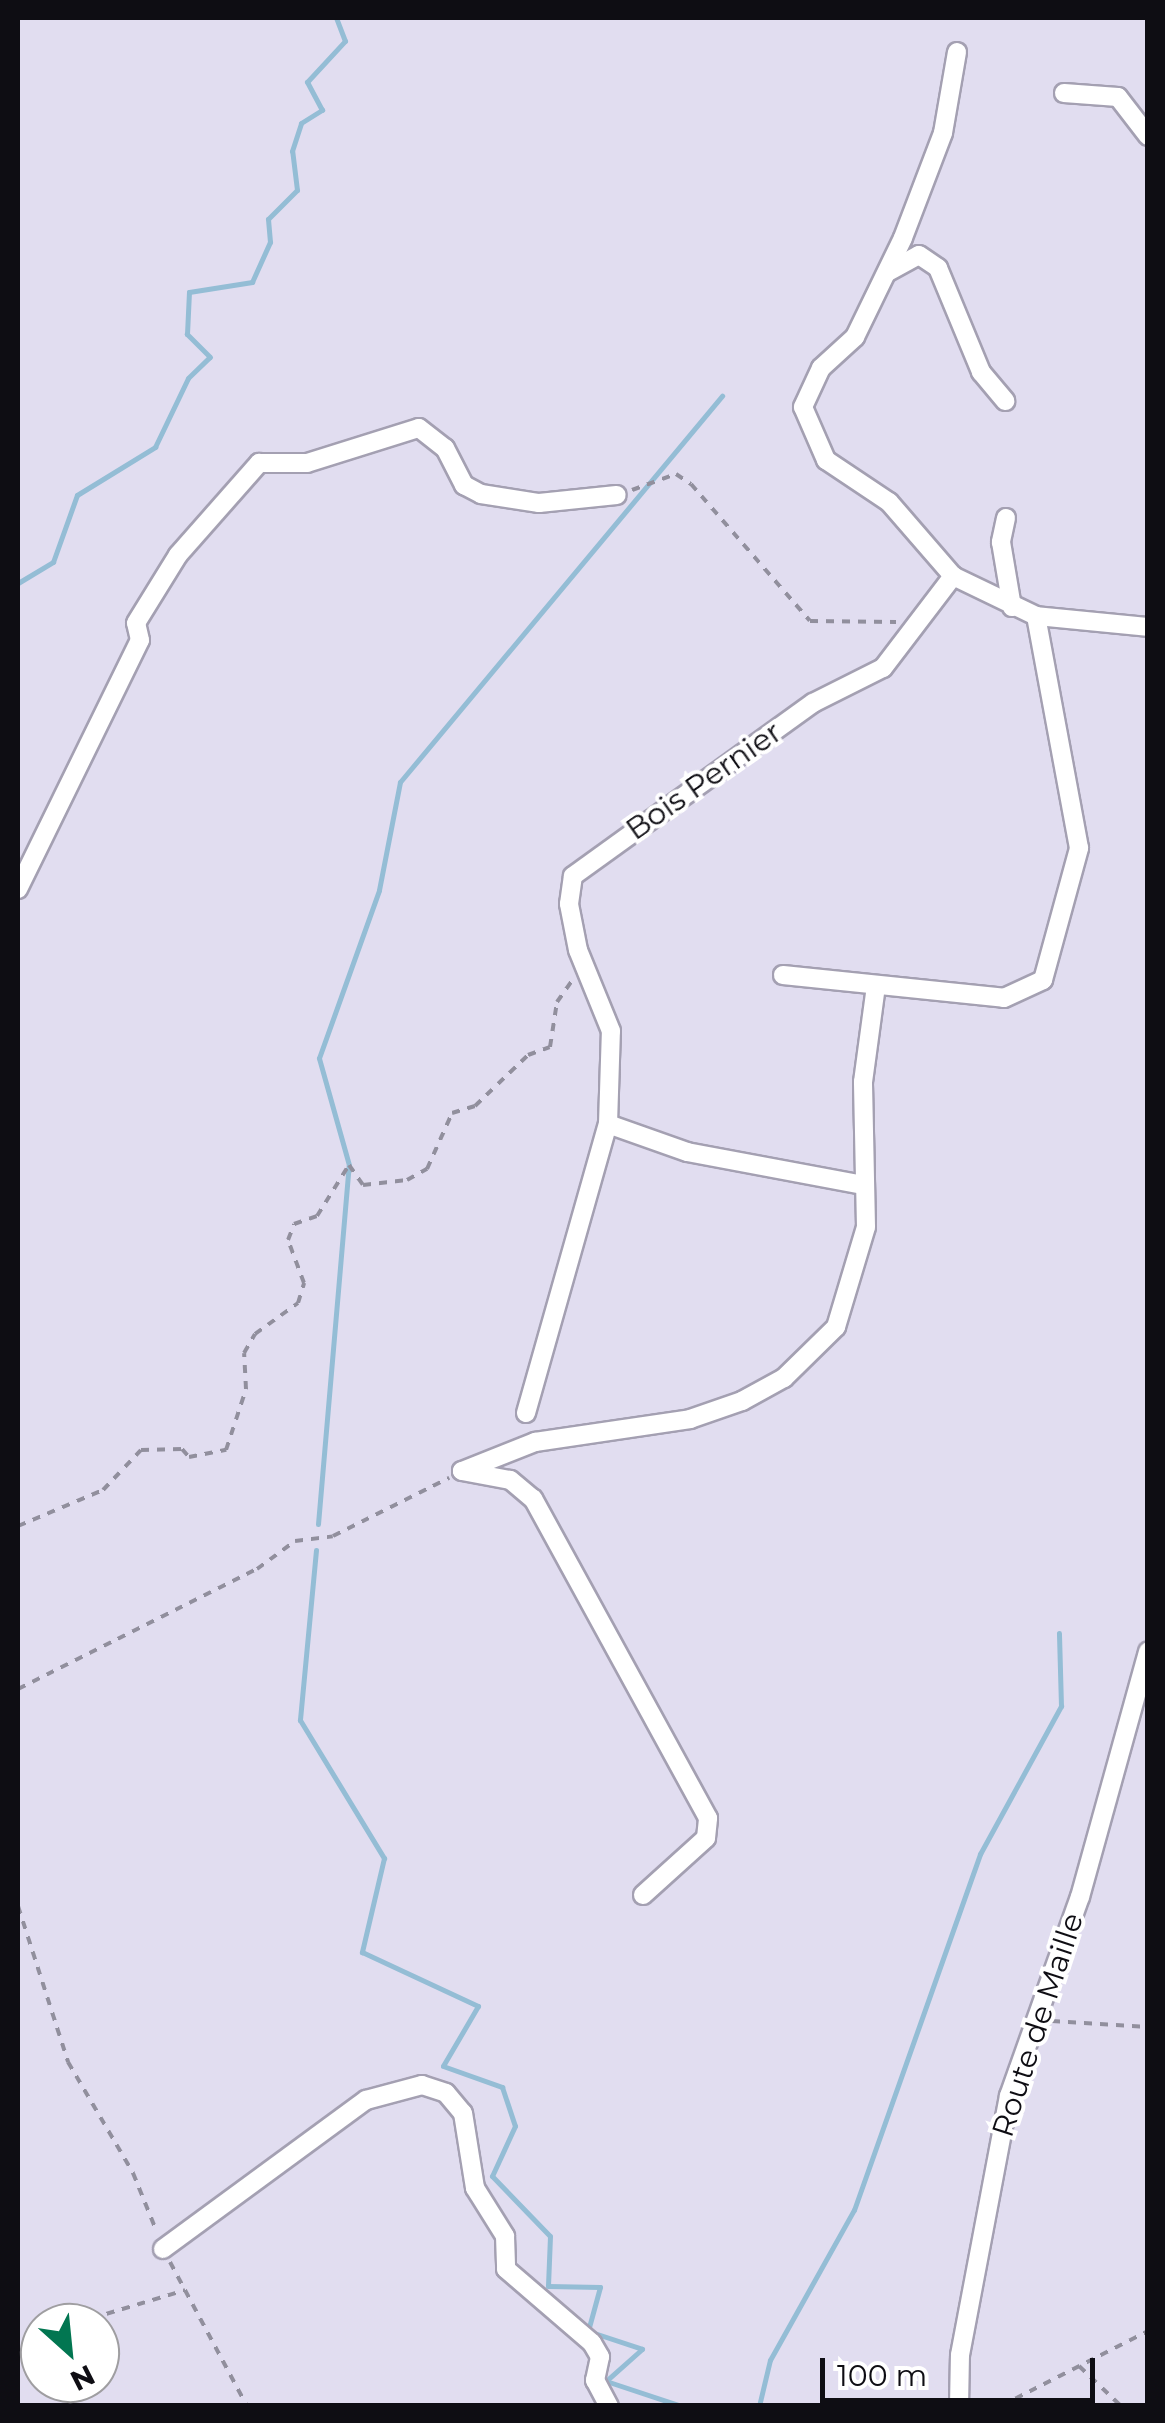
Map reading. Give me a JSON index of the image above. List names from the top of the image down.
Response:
{
  "streets": {
    "street": ["Bois Pernier", "Route de Maille"]
  },
  "scale_bar": "100 m",
  "north": "bottom right"
}
